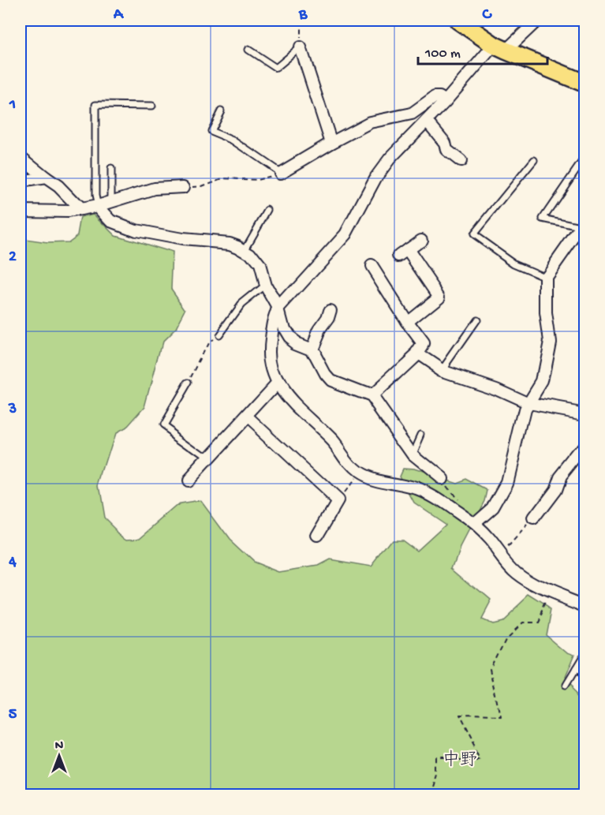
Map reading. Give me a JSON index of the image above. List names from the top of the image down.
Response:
{
  "districts": ["中野"],
  "scale_bar": "100 m",
  "north": "top",
  "grid": {
    "columns": ["A", "B", "C"],
    "rows": [
      "1",
      "2",
      "3",
      "4",
      "5"
    ]
  }
}
